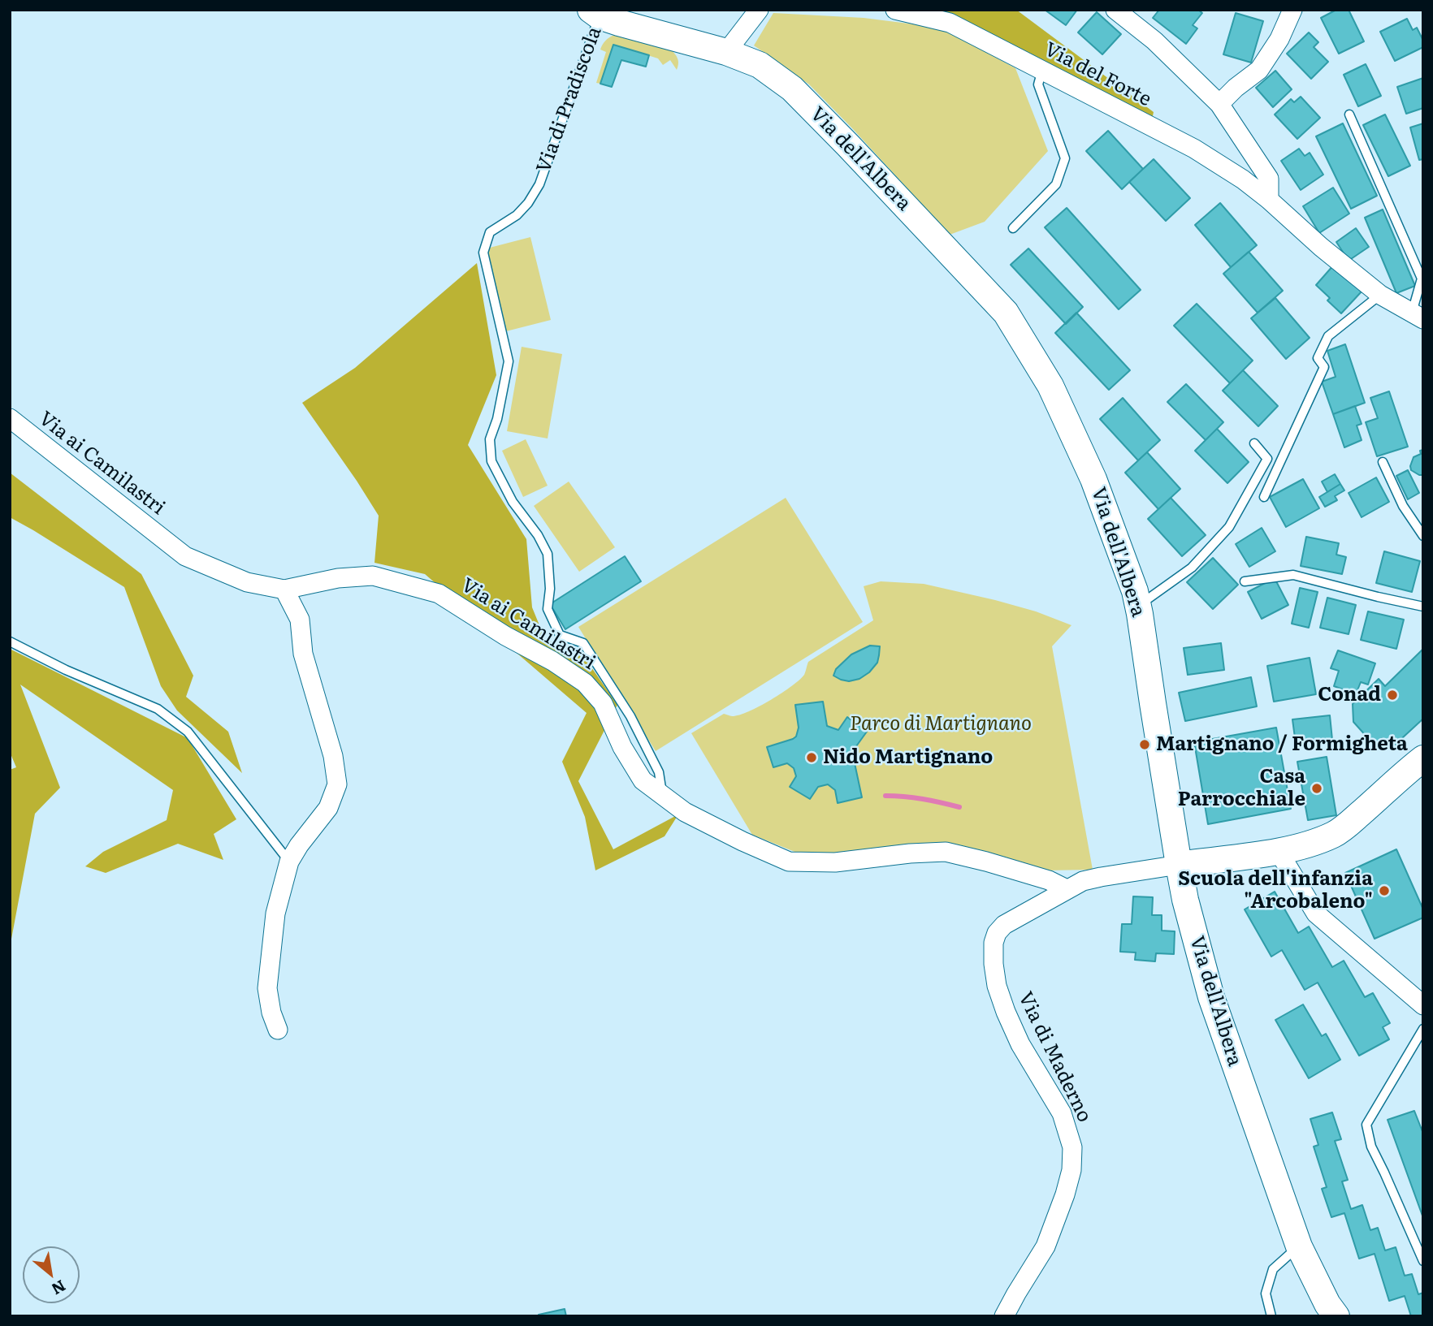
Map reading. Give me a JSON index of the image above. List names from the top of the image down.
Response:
{
  "streets": {
    "street": [
      "Via del Forte",
      "Via di Pradiscola",
      "Via dell'Albera",
      "Via ai Camilastri",
      "Via di Maderno"
    ]
  },
  "crossings": [
    ["Via di Pradiscola", "Via dell'Albera"],
    ["Via di Pradiscola", "Via ai Camilastri"],
    ["Via dell'Albera", "Via di Maderno"],
    ["Via ai Camilastri", "Via di Maderno"]
  ],
  "parks": ["Parco di Martignano"],
  "places": [
    "Conad",
    "Martignano / Formigheta",
    "Nido Martignano",
    "Casa Parrocchiale",
    "Scuola dell'infanzia \"Arcobaleno\""
  ],
  "north": "bottom right"
}
